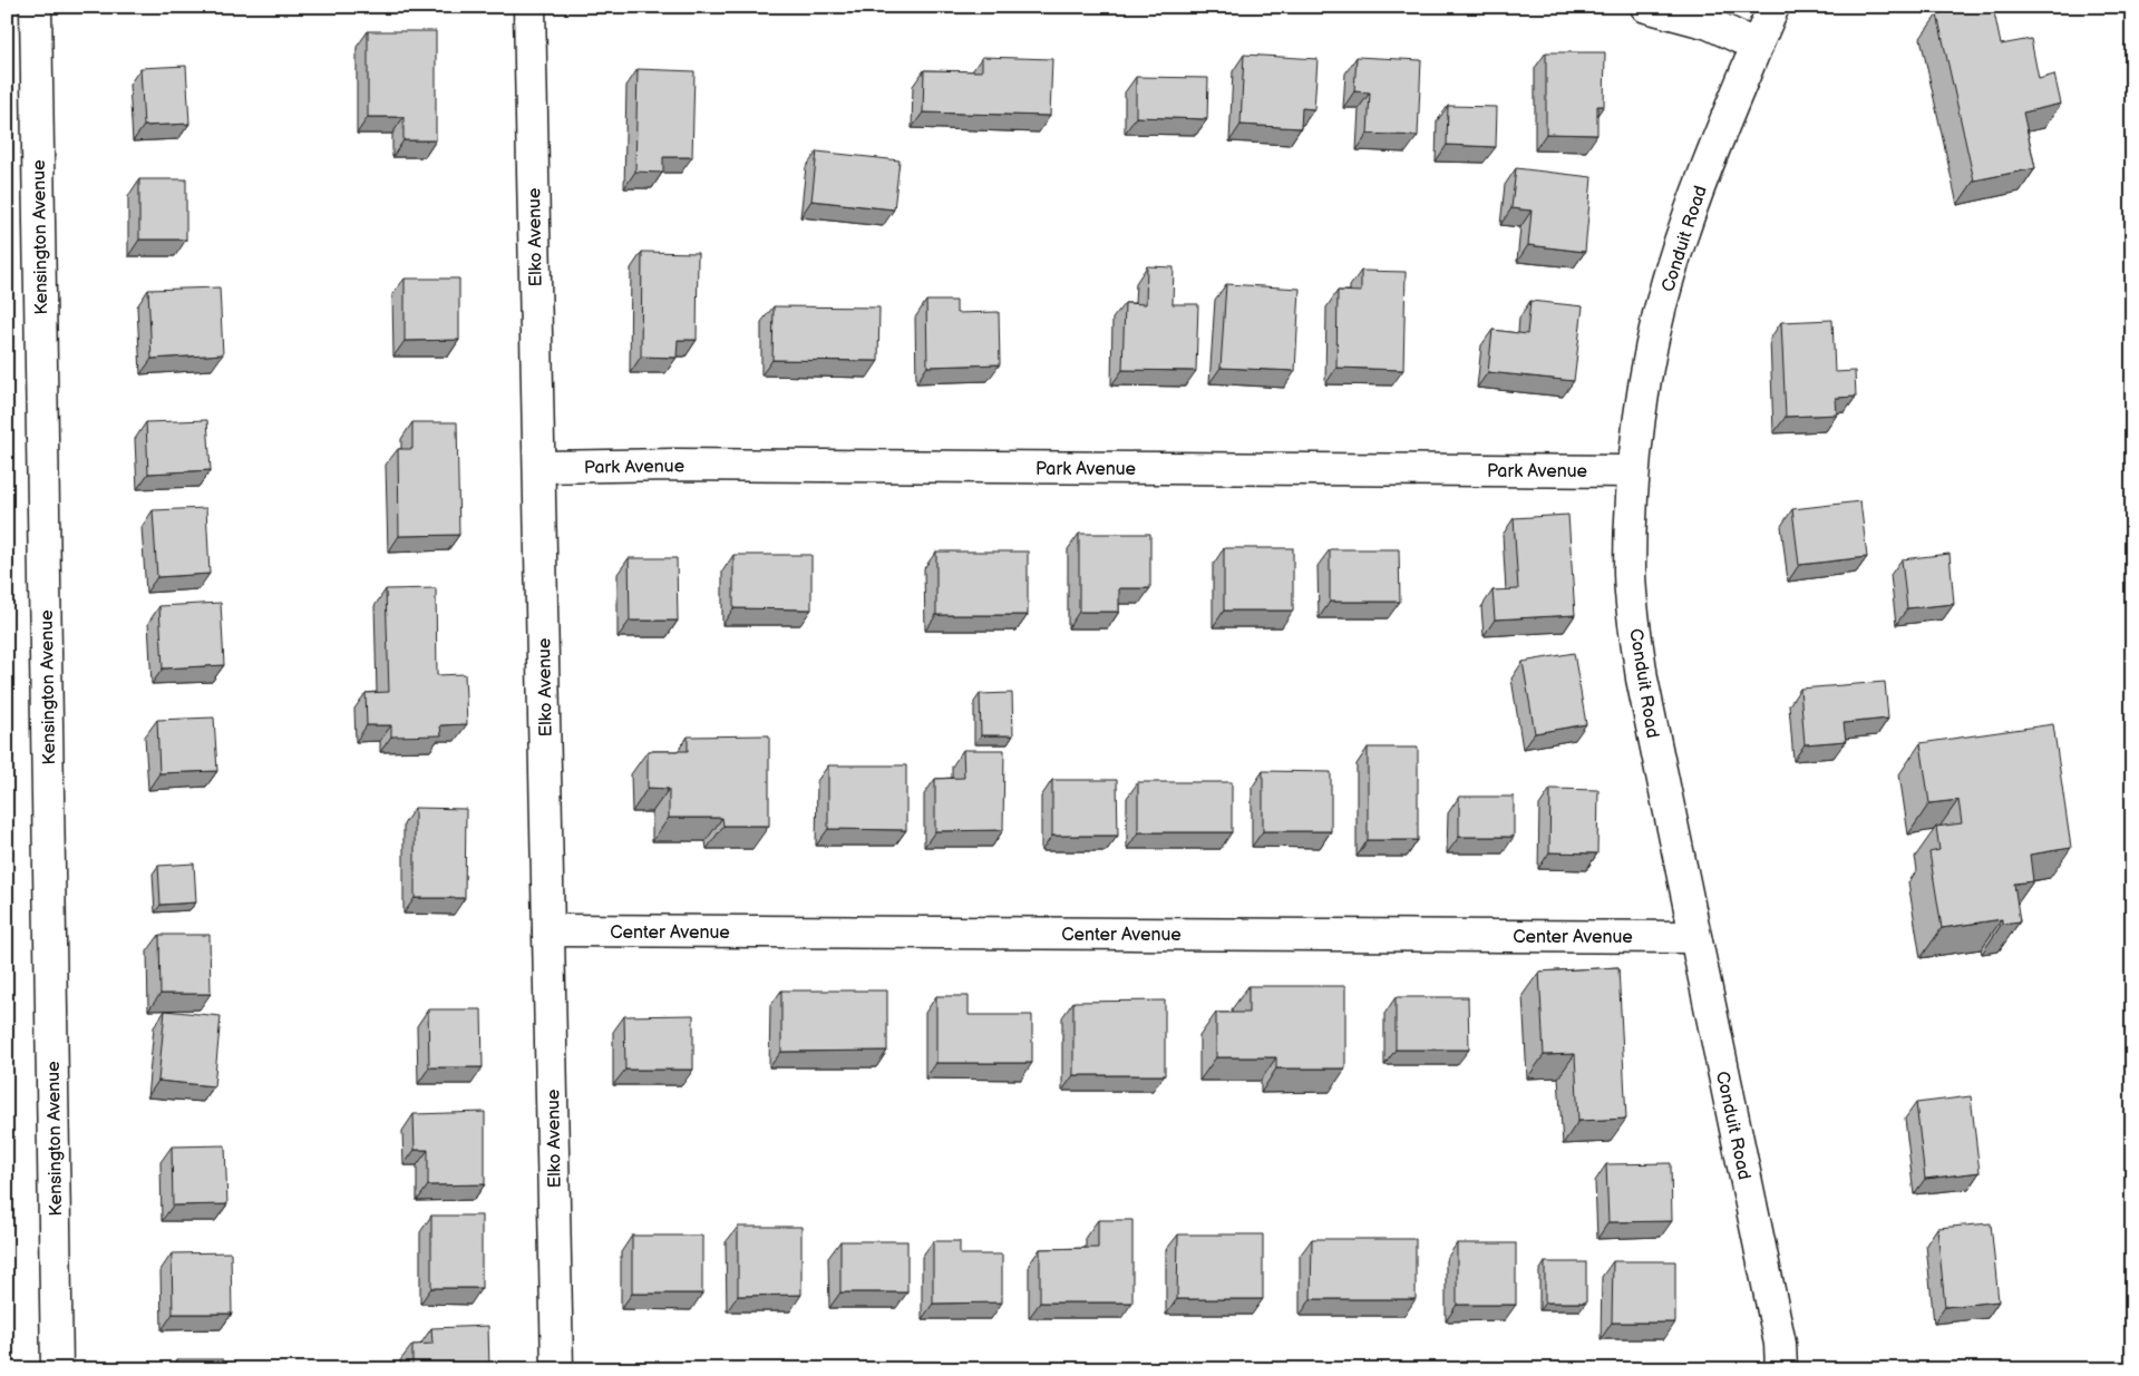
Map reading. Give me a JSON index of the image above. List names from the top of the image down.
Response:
{
  "streets": {
    "street": [
      "Kensington Avenue",
      "Elko Avenue",
      "Conduit Road",
      "Park Avenue",
      "Center Avenue"
    ]
  },
  "crossings": [
    ["Elko Avenue", "Park Avenue"],
    ["Elko Avenue", "Center Avenue"],
    ["Conduit Road", "Park Avenue"],
    ["Conduit Road", "Center Avenue"]
  ]
}
